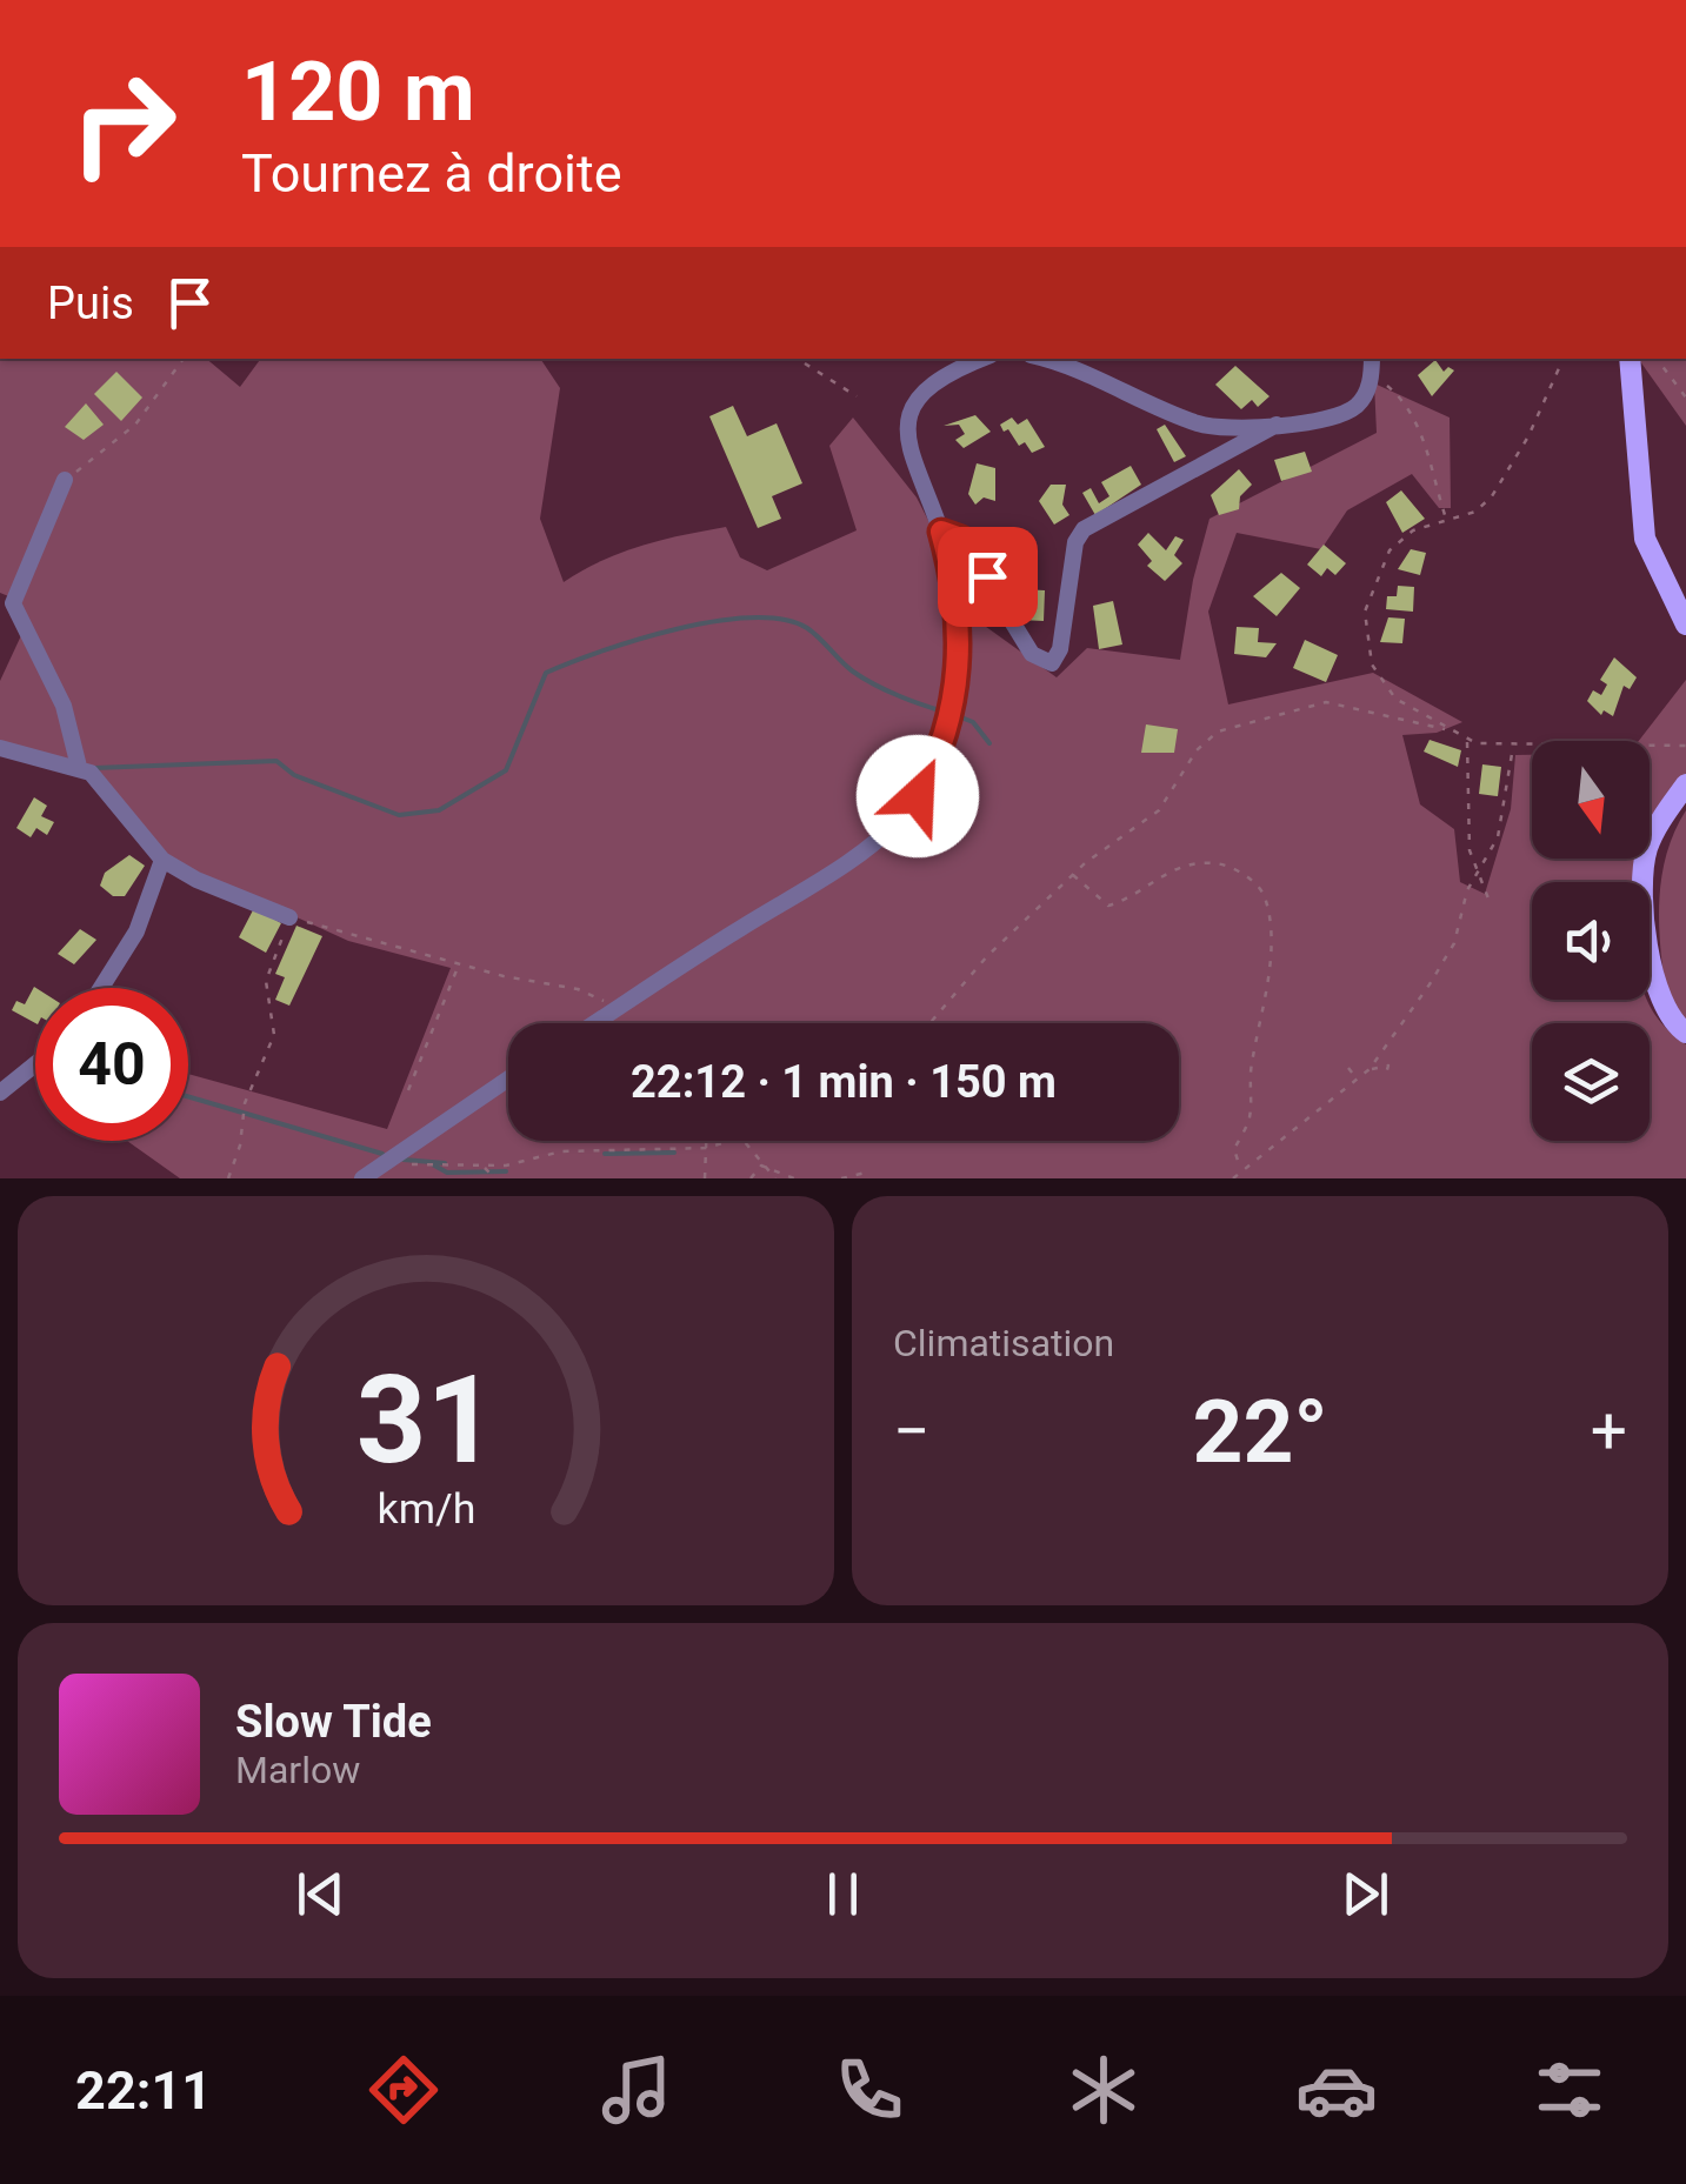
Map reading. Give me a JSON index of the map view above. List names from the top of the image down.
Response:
{
  "north": "bottom",
  "page": {
    "turn": ["120 m", "Tournez à droite"],
    "then": "Puis",
    "limit": "40",
    "trip": "22:12 · 1 min · 150 m",
    "tile": "Climatisation",
    "heat": ["−", "22°", "+"],
    "song": ["Slow Tide", "Marlow"],
    "tabs": "22:11",
    "gauge": ["31", "km/h"]
  }
}
